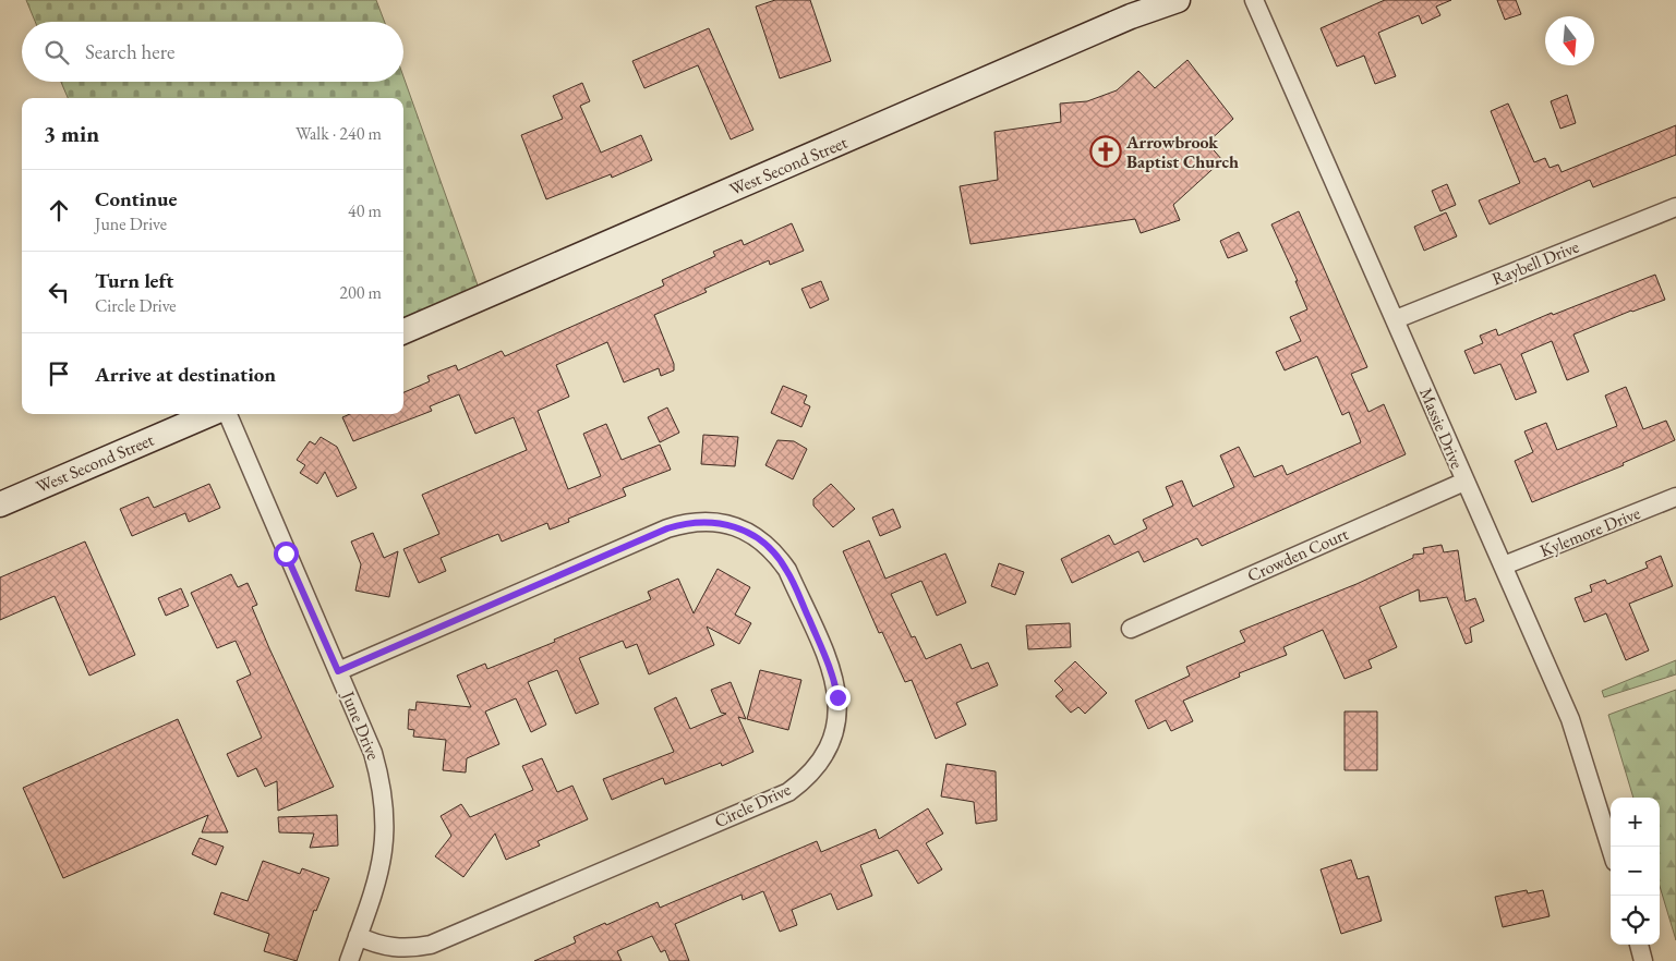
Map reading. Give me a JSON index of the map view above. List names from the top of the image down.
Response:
{
  "streets": {
    "main road": ["West Second Street"],
    "street": [
      "Raybell Drive",
      "Massie Drive",
      "Kylemore Drive",
      "Crowden Court",
      "June Drive",
      "Circle Drive"
    ]
  },
  "crossings": [
    ["Raybell Drive", "Massie Drive"],
    ["Massie Drive", "Kylemore Drive"],
    ["Massie Drive", "Crowden Court"],
    ["June Drive", "Circle Drive"]
  ],
  "places": {
    "church": ["Arrowbrook Baptist Church"]
  },
  "north": "bottom",
  "page": {
    "search": "Search here",
    "heading": ["3 min", "Walk · 240 m"],
    "list": [
      ["Continue", "June Drive", "40 m"],
      ["Turn left", "Circle Drive", "200 m"],
      "Arrive at destination"
    ],
    "map_buttons": ["+", "−"]
  }
}
